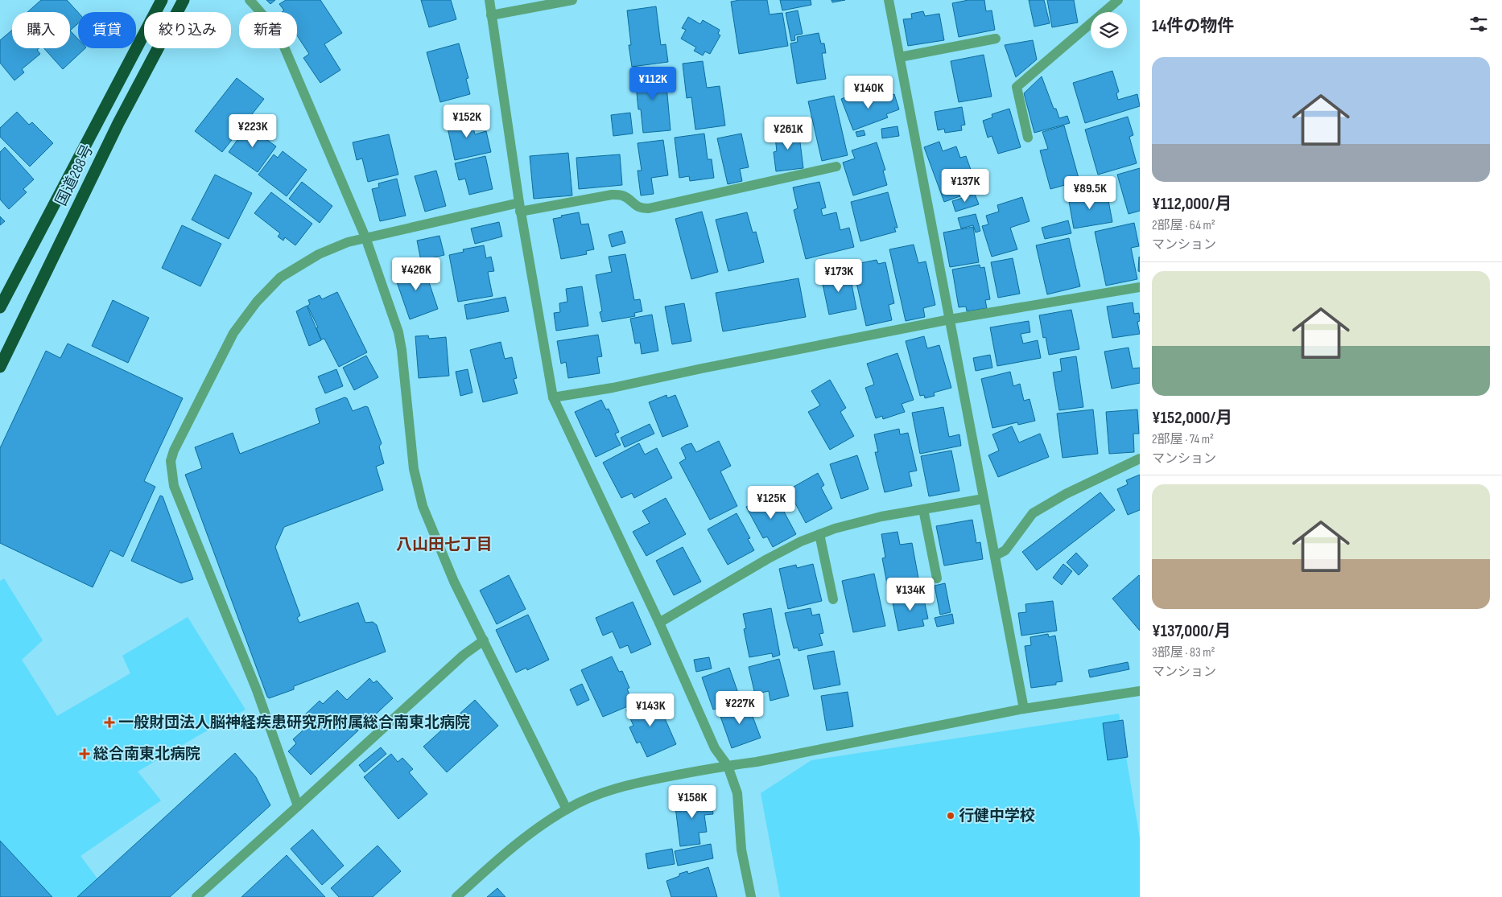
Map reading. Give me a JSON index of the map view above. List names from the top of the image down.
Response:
{
  "streets": {
    "highway": ["国道288号"]
  },
  "districts": ["八山田七丁目"],
  "places": {
    "health": ["一般財団法人脳神経疾患研究所附属総合南東北病院", "総合南東北病院"],
    "other": ["行健中学校"]
  },
  "page": {
    "heading": "14件の物件",
    "chip": [
      "購入",
      "賃貸",
      "絞り込み",
      "新着"
    ],
    "list": [
      {
        "name": "¥112,000/月",
        "note": "2部屋 · 64 m² · マンション"
      },
      {
        "name": "¥152,000/月",
        "note": "2部屋 · 74 m² · マンション"
      },
      {
        "name": "¥137,000/月",
        "note": "3部屋 · 83 m² · マンション"
      }
    ],
    "price": [
      "¥112K",
      "¥140K",
      "¥152K",
      "¥223K",
      "¥261K",
      "¥137K",
      "¥89.5K",
      "¥426K",
      "¥173K",
      "¥125K",
      "¥134K",
      "¥227K",
      "¥143K",
      "¥158K"
    ]
  }
}
